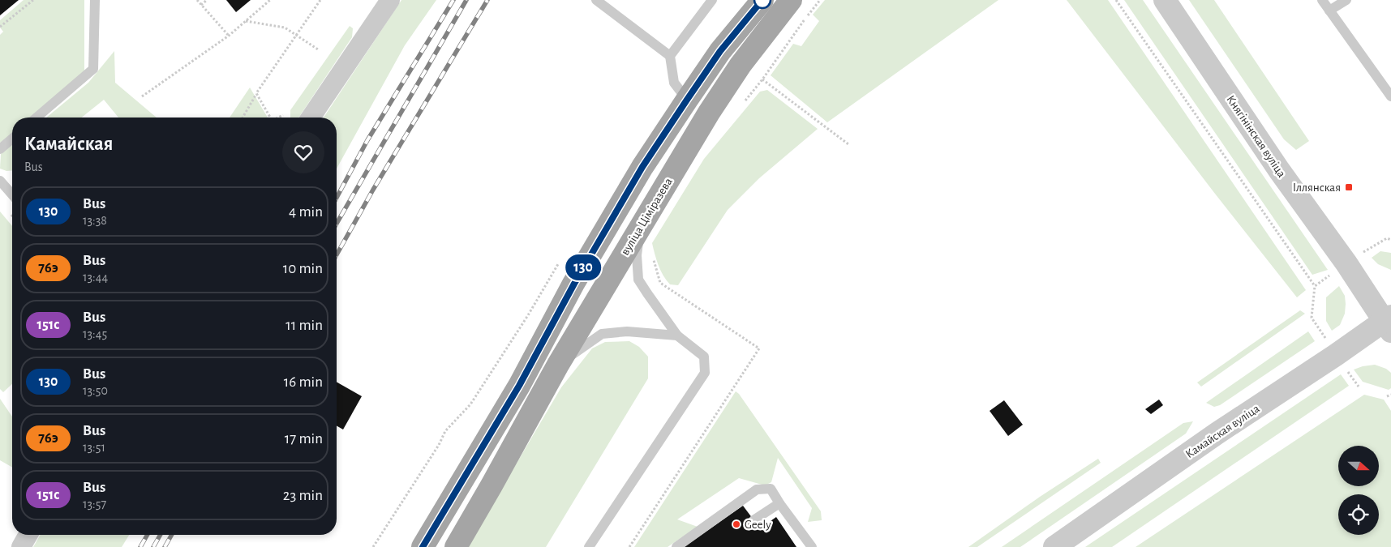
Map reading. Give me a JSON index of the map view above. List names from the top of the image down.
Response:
{
  "streets": {
    "main road": ["вуліца Ціміразева"],
    "street": ["Княгінінская вуліца", "Камайская вуліца"]
  },
  "crossings": [
    ["Княгінінская вуліца", "Камайская вуліца"]
  ],
  "places": {
    "transit": ["Іллянская"],
    "other": ["Geely"]
  },
  "lines": ["bus line 130"],
  "north": "right",
  "page": {
    "on_map": "130",
    "heading": ["Камайская", "Bus"],
    "list": [
      {
        "mark": "130",
        "name": "Bus",
        "note": "13:38",
        "value": "4 min"
      },
      {
        "mark": "76э",
        "name": "Bus",
        "note": "13:44",
        "value": "10 min"
      },
      {
        "mark": "151с",
        "name": "Bus",
        "note": "13:45",
        "value": "11 min"
      },
      {
        "mark": "130",
        "name": "Bus",
        "note": "13:50",
        "value": "16 min"
      },
      {
        "mark": "76э",
        "name": "Bus",
        "note": "13:51",
        "value": "17 min"
      },
      {
        "mark": "151с",
        "name": "Bus",
        "note": "13:57",
        "value": "23 min"
      }
    ]
  }
}
